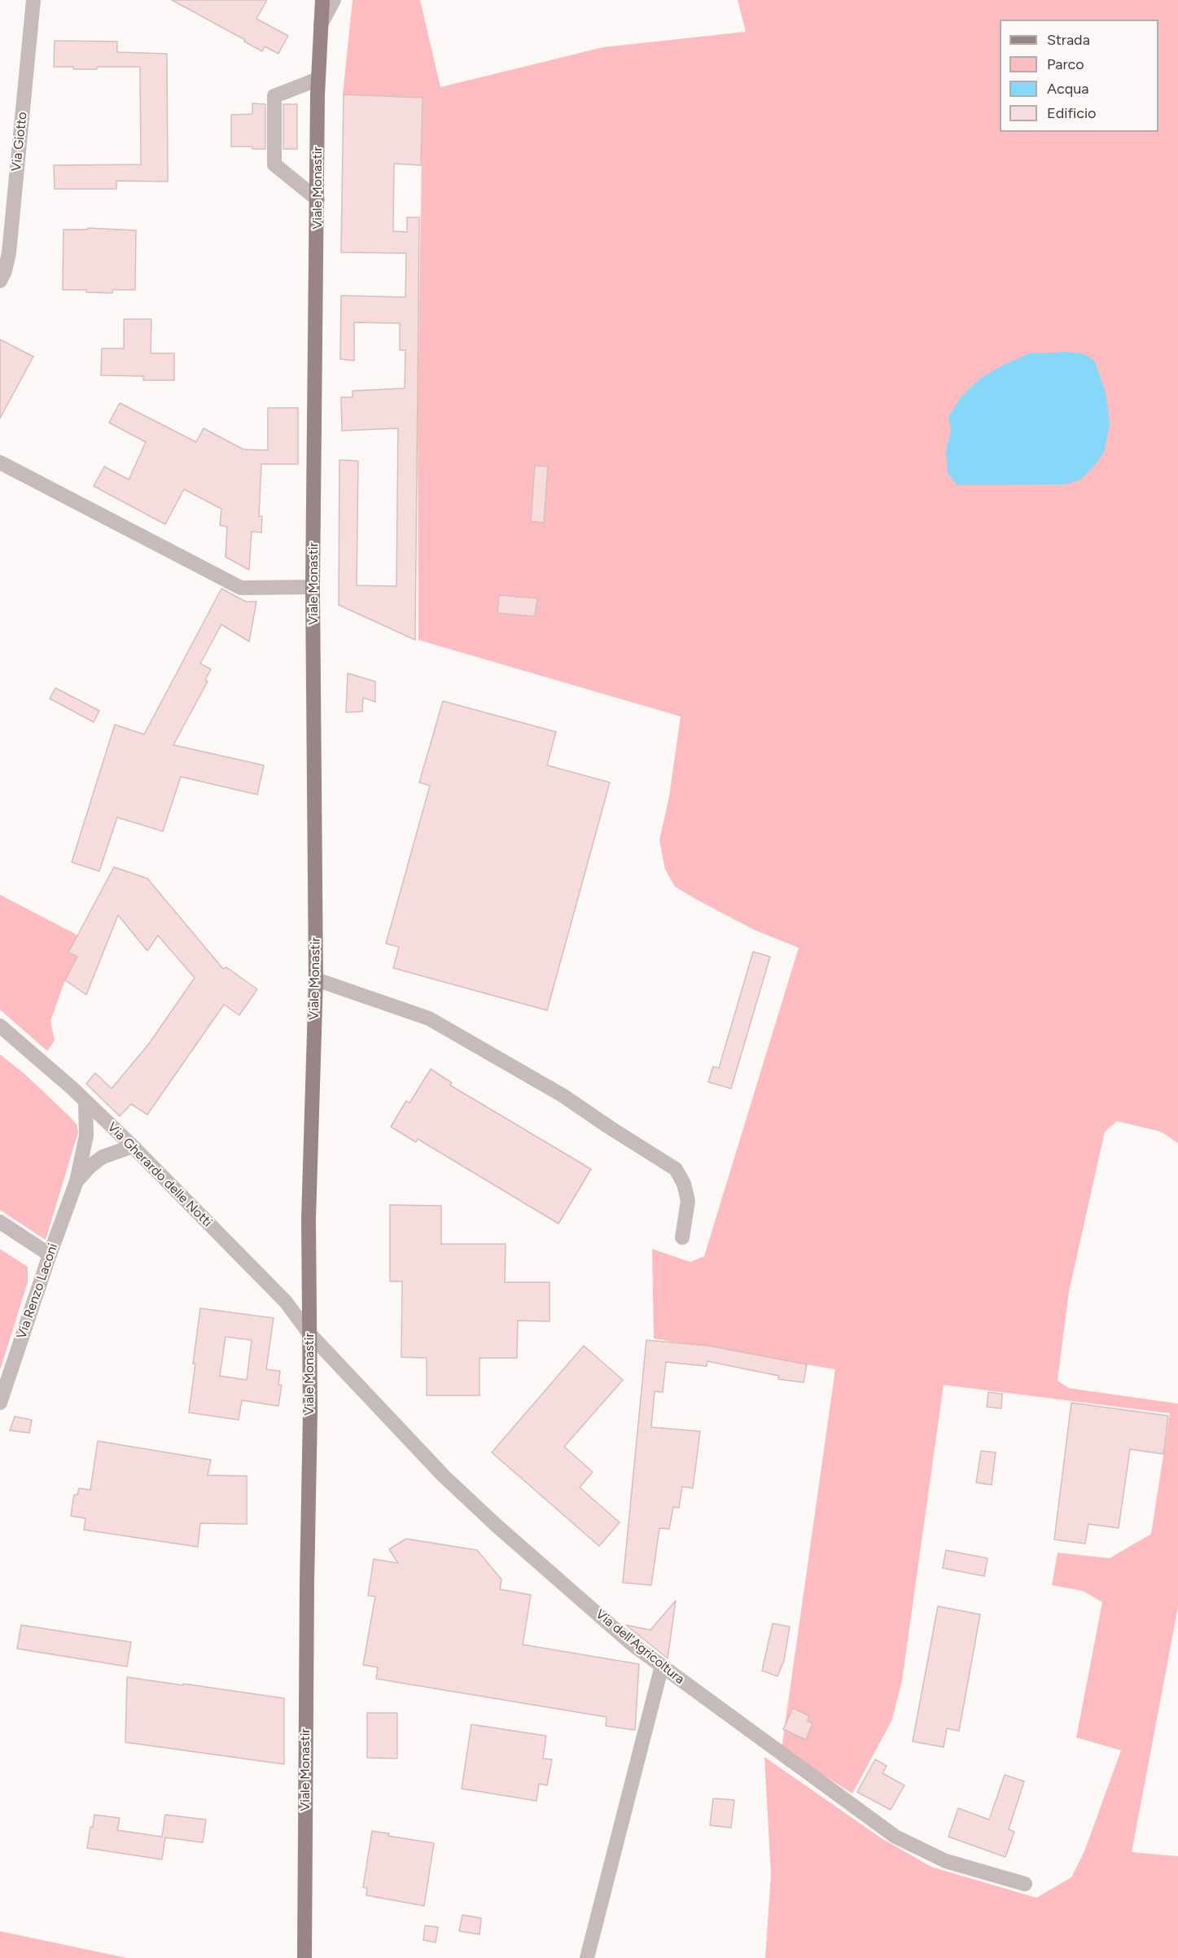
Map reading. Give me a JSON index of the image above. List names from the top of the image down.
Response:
{
  "streets": {
    "main road": ["Viale Monastir"],
    "street": [
      "Via Giotto",
      "Via Gherardo delle Notti",
      "Via Renzo Laconi",
      "Via dell'Agricoltura"
    ]
  },
  "crossings": [
    ["Viale Monastir", "Via Gherardo delle Notti"],
    ["Viale Monastir", "Via dell'Agricoltura"],
    ["Via Gherardo delle Notti", "Via Renzo Laconi"],
    ["Via Gherardo delle Notti", "Via dell'Agricoltura"]
  ],
  "legend": [
    "Strada",
    "Parco",
    "Acqua",
    "Edificio"
  ]
}
